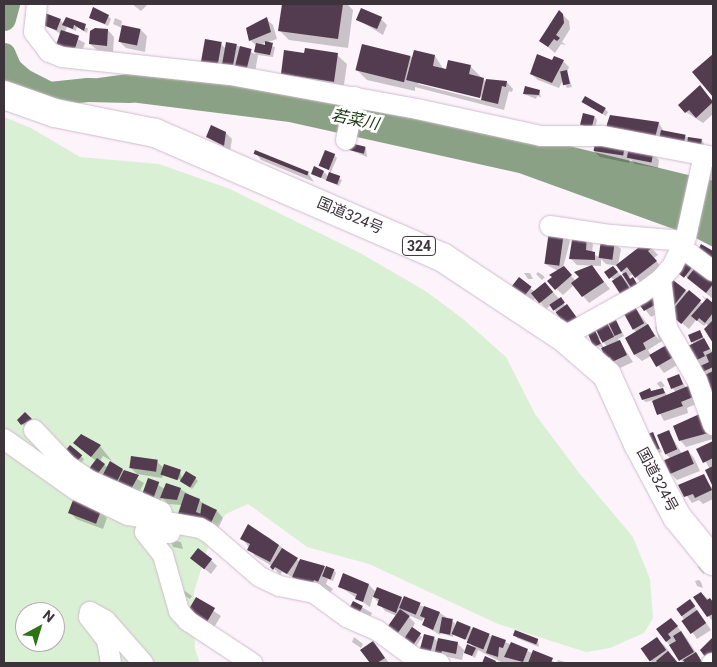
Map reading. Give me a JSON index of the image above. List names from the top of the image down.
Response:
{
  "streets": {
    "highway": ["国道324号", "324"]
  },
  "water": ["若菜川"],
  "north": "top right"
}
